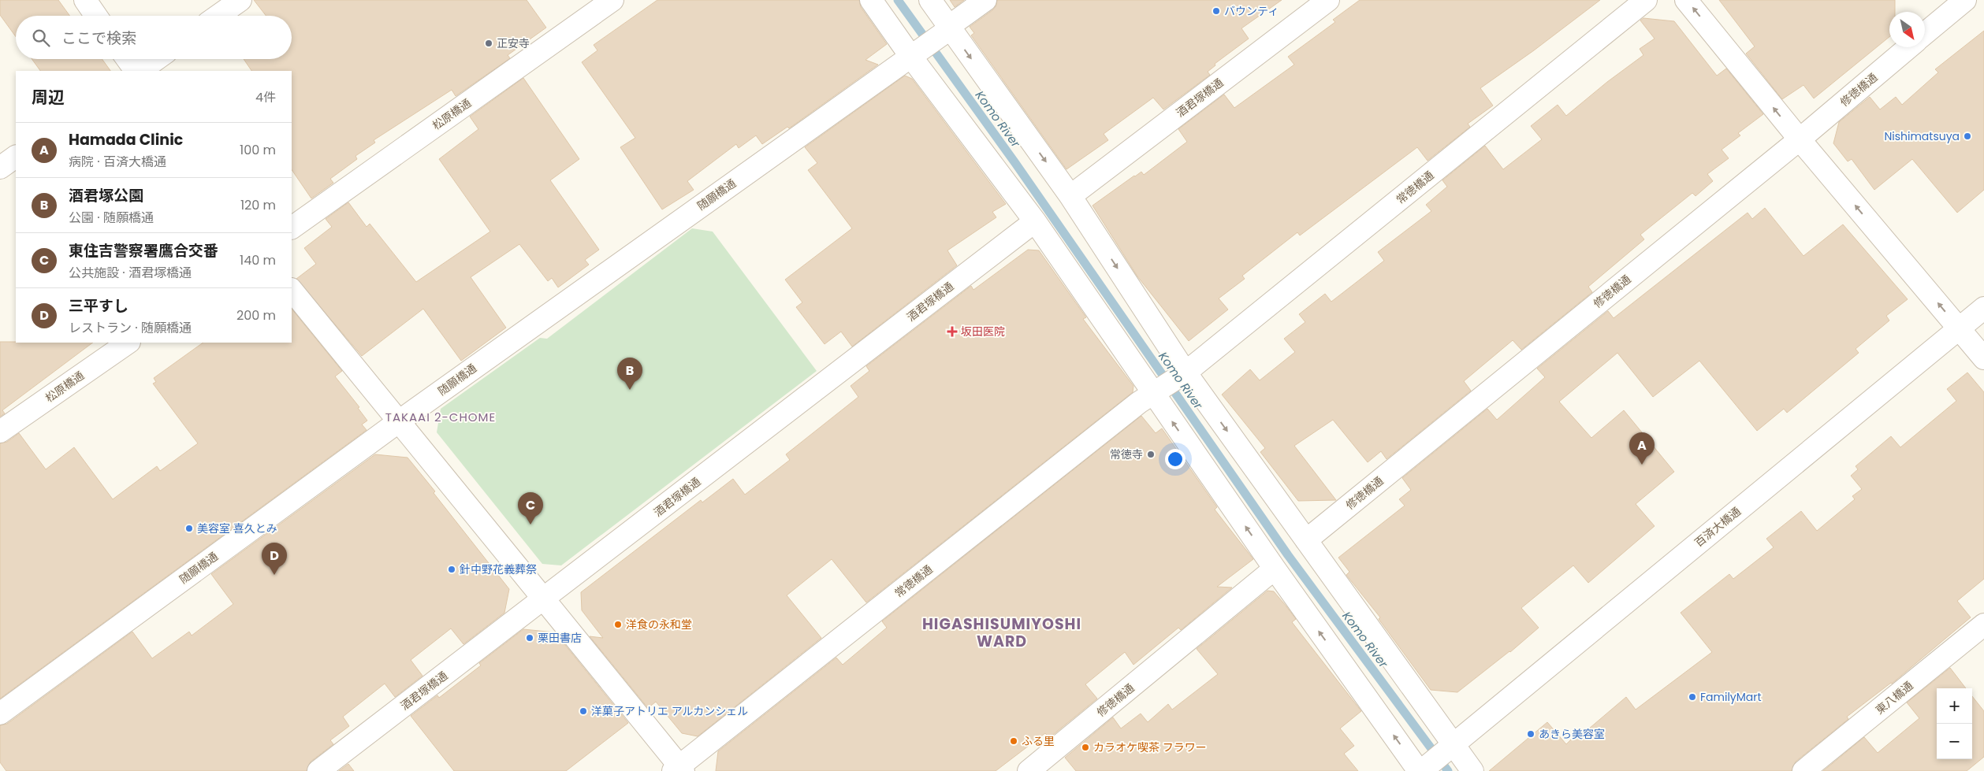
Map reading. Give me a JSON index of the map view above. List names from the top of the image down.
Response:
{
  "streets": {
    "street": [
      "修徳橋通",
      "酒君塚橋通",
      "松原橋通",
      "常徳橋通",
      "随願橋通",
      "百済大橋通",
      "東八橋通"
    ]
  },
  "districts": ["TAKAAI 2-CHOME", "HIGASHISUMIYOSHI WARD"],
  "water": ["Komo River"],
  "places": {
    "other": [
      "バウンティ",
      "正安寺",
      "Nishimatsuya",
      "常徳寺",
      "美容室 喜久とみ",
      "針中野花義葬祭",
      "洋食の永和堂",
      "栗田書店",
      "FamilyMart",
      "洋菓子アトリエ アルカンシェル",
      "あきら美容室",
      "ふる里",
      "カラオケ喫茶 フラワー"
    ],
    "health": ["坂田医院"]
  },
  "north": "bottom right",
  "page": {
    "search": "ここで検索",
    "heading": ["周辺", "4件"],
    "list": [
      {
        "mark": "A",
        "name": "Hamada Clinic",
        "note": "病院 · 百済大橋通",
        "value": "100 m"
      },
      {
        "mark": "B",
        "name": "酒君塚公園",
        "note": "公園 · 随願橋通",
        "value": "120 m"
      },
      {
        "mark": "C",
        "name": "東住吉警察署鷹合交番",
        "note": "公共施設 · 酒君塚橋通",
        "value": "140 m"
      },
      {
        "mark": "D",
        "name": "三平すし",
        "note": "レストラン · 随願橋通",
        "value": "200 m"
      }
    ],
    "pins": [
      "B",
      "A",
      "C",
      "D"
    ],
    "map_buttons": ["+", "−"]
  }
}
